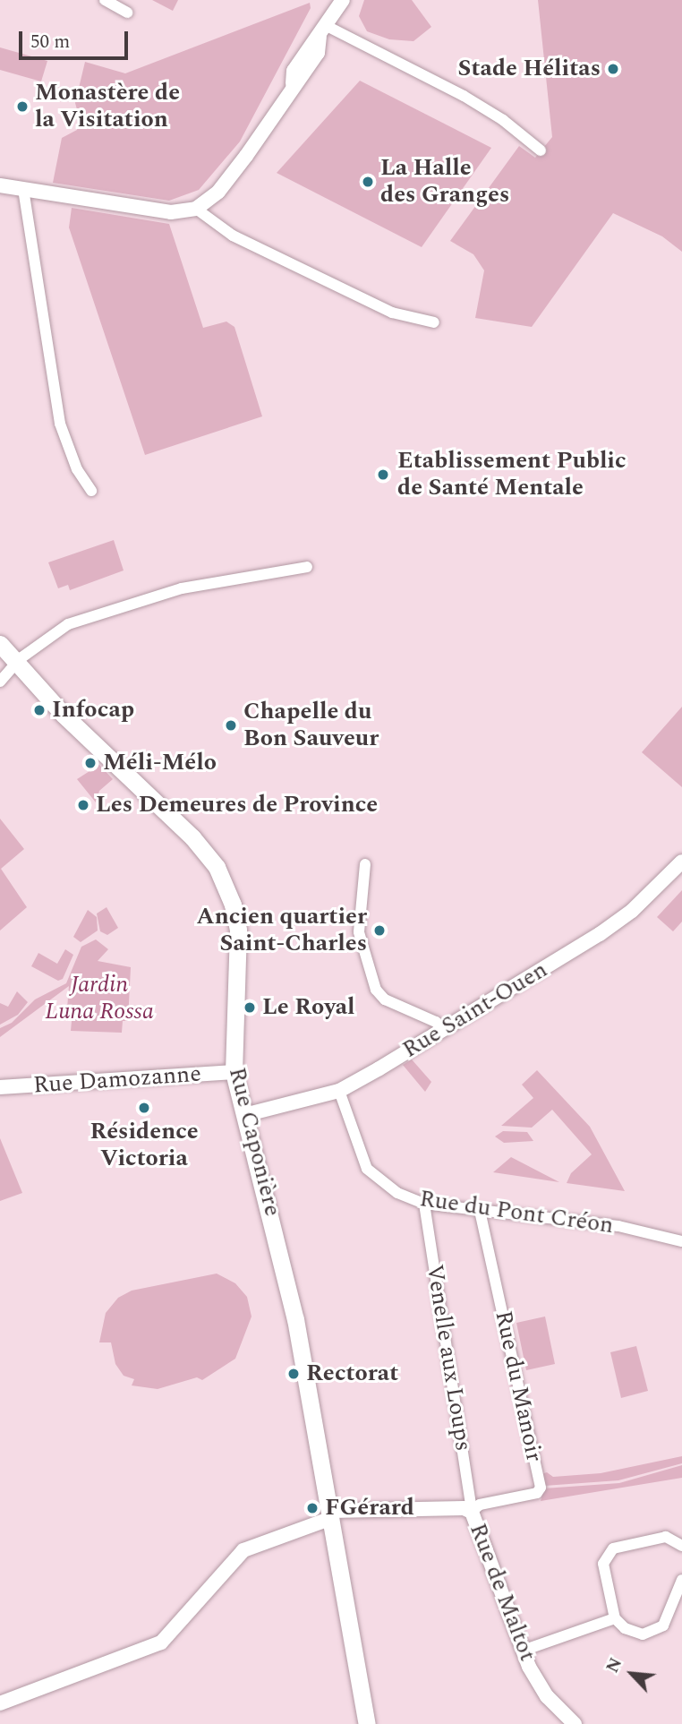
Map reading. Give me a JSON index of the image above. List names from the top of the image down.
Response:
{
  "streets": {
    "main road": ["Rue Caponière"],
    "street": [
      "Rue Saint-Ouen",
      "Rue Damozanne",
      "Rue du Pont Créon",
      "Venelle aux Loups",
      "Rue du Manoir",
      "Rue de Maltot"
    ]
  },
  "crossings": [
    ["Rue Saint-Ouen", "Rue Caponière"],
    ["Rue Saint-Ouen", "Rue du Pont Créon"],
    ["Rue Damozanne", "Rue Caponière"],
    ["Rue Caponière", "Rue de Maltot"],
    ["Rue du Pont Créon", "Venelle aux Loups"],
    ["Rue du Pont Créon", "Rue du Manoir"],
    ["Venelle aux Loups", "Rue du Manoir"],
    ["Venelle aux Loups", "Rue de Maltot"],
    ["Rue du Manoir", "Rue de Maltot"]
  ],
  "parks": ["Jardin Luna Rossa"],
  "places": [
    "Stade Hélitas",
    "Monastère de la Visitation",
    "La Halle des Granges",
    "Etablissement Public de Santé Mentale",
    "Infocap",
    "Chapelle du Bon Sauveur",
    "Méli-Mélo",
    "Les Demeures de Province",
    "Ancien quartier Saint-Charles",
    "Le Royal",
    "Résidence Victoria",
    "Rectorat",
    "FGérard"
  ],
  "scale_bar": "50 m",
  "north": "top left"
}
